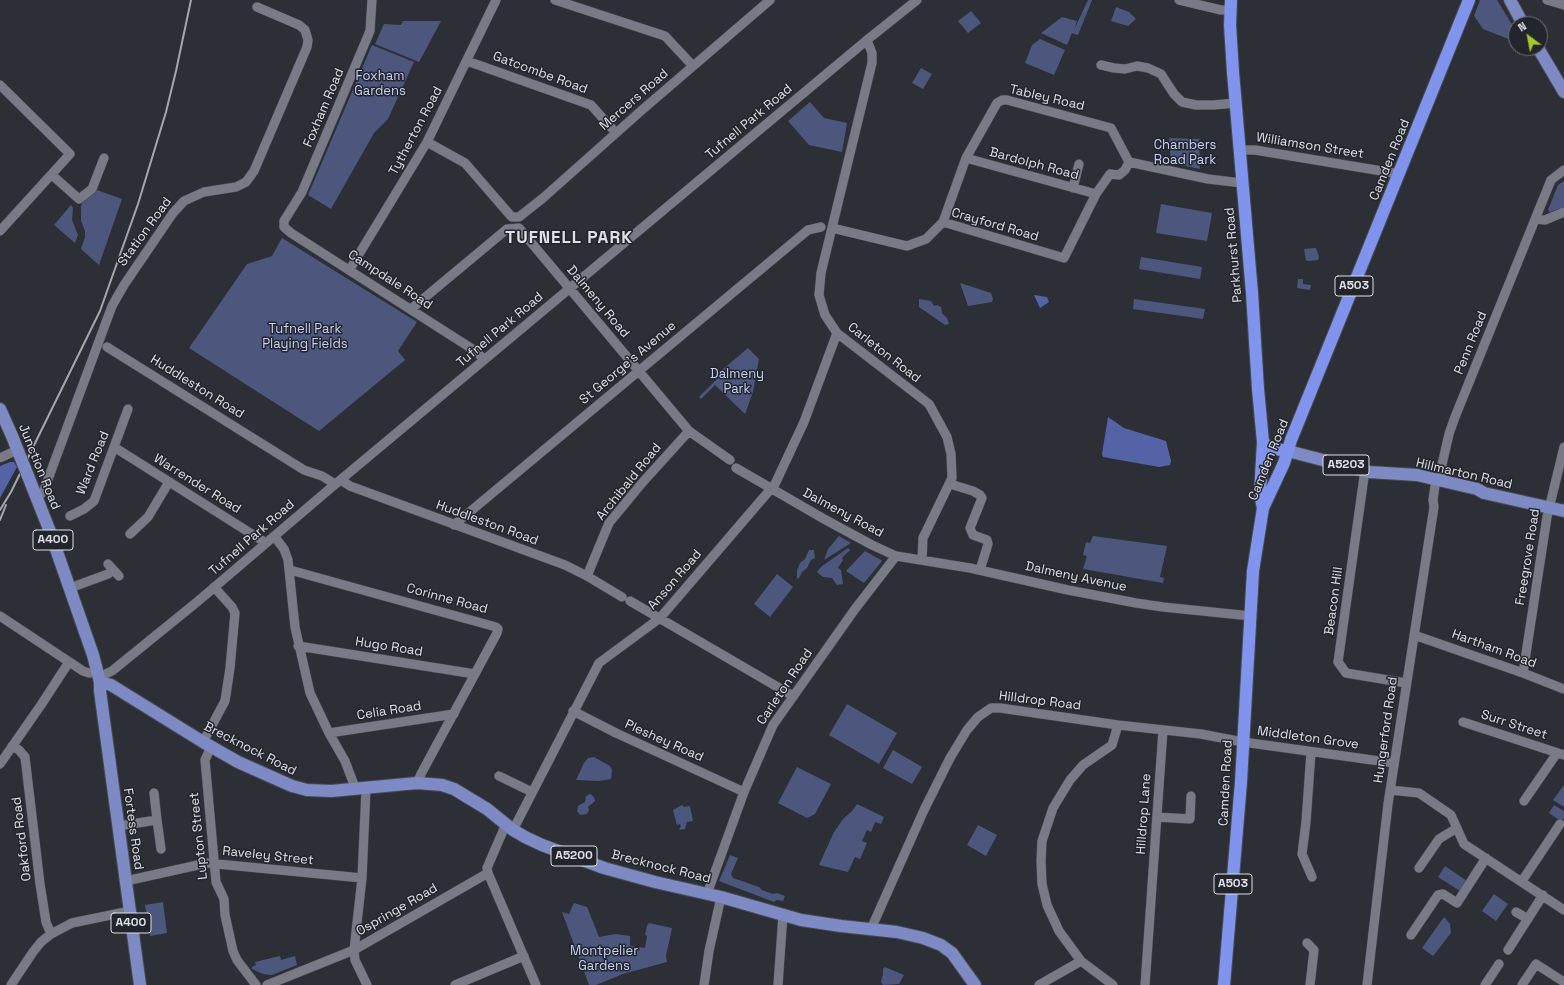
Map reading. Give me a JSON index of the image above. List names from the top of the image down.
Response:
{
  "streets": {
    "highway": ["Camden Road", "Parkhurst Road", "A503"],
    "main road": [
      "A5203",
      "Junction Road",
      "Hillmarton Road",
      "A400",
      "Brecknock Road",
      "Fortess Road",
      "A5200"
    ],
    "street": [
      "Gatcombe Road",
      "Tabley Road",
      "Mercers Road",
      "Foxham Road",
      "Tufnell Park Road",
      "Tytherton Road",
      "Williamson Street",
      "Bardolph Road",
      "Crayford Road",
      "Station Road",
      "Campdale Road",
      "Dalmeny Road",
      "Penn Road",
      "Carleton Road",
      "St George's Avenue",
      "Huddleston Road",
      "Ward Road",
      "Archibald Road",
      "Warrender Road",
      "Freegrove Road",
      "Dalmeny Avenue",
      "Anson Road",
      "Corinne Road",
      "Beacon Hill",
      "Hugo Road",
      "Hartham Road",
      "Hilldrop Road",
      "Celia Road",
      "Surr Street",
      "Hungerford Road",
      "Middleton Grove",
      "Pleshey Road",
      "Hilldrop Lane",
      "Lupton Street",
      "Oakford Road",
      "Raveley Street",
      "Ospringe Road"
    ]
  },
  "crossings": [
    ["Gatcombe Road", "Mercers Road"],
    ["Gatcombe Road", "Tytherton Road"],
    ["Tabley Road", "Bardolph Road"],
    ["Tabley Road", "Crayford Road"],
    ["Mercers Road", "Tytherton Road"],
    ["Foxham Road", "Campdale Road"],
    ["Tufnell Park Road", "Campdale Road"],
    ["Tufnell Park Road", "Dalmeny Road"],
    ["Tufnell Park Road", "Carleton Road"],
    ["Tufnell Park Road", "Huddleston Road"],
    ["Tufnell Park Road", "Junction Road"],
    ["Tufnell Park Road", "Warrender Road"],
    ["Tufnell Park Road", "Brecknock Road"],
    ["Tufnell Park Road", "Fortess Road"],
    ["Tufnell Park Road", "Lupton Street"],
    ["Tytherton Road", "Campdale Road"],
    ["Williamson Street", "Camden Road"],
    ["Williamson Street", "Parkhurst Road"],
    ["Camden Road", "Parkhurst Road"],
    ["Camden Road", "Hillmarton Road"],
    ["Camden Road", "Dalmeny Avenue"],
    ["Camden Road", "Hilldrop Road"],
    ["Camden Road", "Middleton Grove"],
    ["Bardolph Road", "Crayford Road"],
    ["Crayford Road", "Carleton Road"],
    ["Station Road", "Junction Road"],
    ["Campdale Road", "Dalmeny Road"],
    ["Dalmeny Road", "Carleton Road"],
    ["Dalmeny Road", "St George's Avenue"],
    ["Dalmeny Road", "Archibald Road"],
    ["Dalmeny Road", "Dalmeny Avenue"],
    ["Dalmeny Road", "Anson Road"],
    ["Penn Road", "Hillmarton Road"],
    ["Penn Road", "Hungerford Road"],
    ["Carleton Road", "Huddleston Road"],
    ["Carleton Road", "Dalmeny Avenue"],
    ["Carleton Road", "Anson Road"],
    ["Carleton Road", "Pleshey Road"],
    ["Carleton Road", "Brecknock Road"],
    ["St George's Avenue", "Huddleston Road"],
    ["Huddleston Road", "Archibald Road"],
    ["Huddleston Road", "Anson Road"],
    ["Ward Road", "Warrender Road"],
    ["Junction Road", "Brecknock Road"],
    ["Junction Road", "Fortess Road"],
    ["Hillmarton Road", "Freegrove Road"],
    ["Hillmarton Road", "Beacon Hill"],
    ["Hillmarton Road", "Hungerford Road"],
    ["Freegrove Road", "Hartham Road"],
    ["Anson Road", "Pleshey Road"],
    ["Anson Road", "Brecknock Road"],
    ["Corinne Road", "Hugo Road"],
    ["Corinne Road", "Celia Road"],
    ["Corinne Road", "Brecknock Road"],
    ["Beacon Hill", "Hungerford Road"],
    ["Hartham Road", "Hungerford Road"],
    ["Hilldrop Road", "Middleton Grove"],
    ["Hilldrop Road", "Brecknock Road"],
    ["Hilldrop Road", "Hilldrop Lane"],
    ["Hungerford Road", "Middleton Grove"],
    ["Brecknock Road", "Fortess Road"],
    ["Brecknock Road", "Lupton Street"],
    ["Fortess Road", "Raveley Street"],
    ["Lupton Street", "Raveley Street"]
  ],
  "districts": ["TUFNELL PARK"],
  "parks": [
    "Foxham Gardens",
    "Chambers Road Park",
    "Tufnell Park Playing Fields",
    "Dalmeny Park",
    "Montpelier Gardens"
  ],
  "north": "top left"
}
